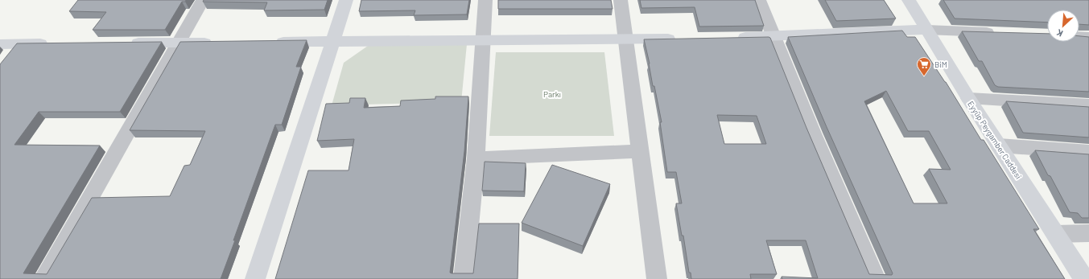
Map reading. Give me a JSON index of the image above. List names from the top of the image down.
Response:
{
  "streets": {
    "street": ["Eyyüp Peygamber Caddesi"]
  },
  "parks": ["Parkı"],
  "places": {
    "supermarket": ["BiM"]
  },
  "north": "bottom left"
}
